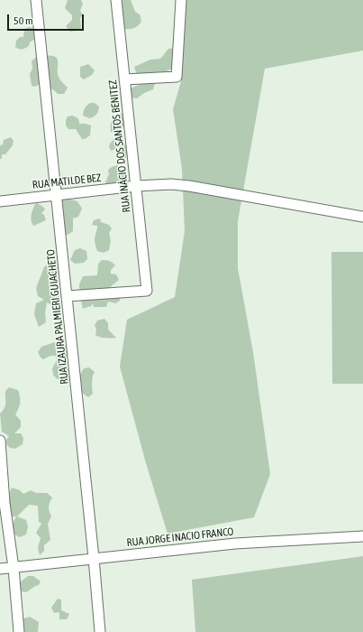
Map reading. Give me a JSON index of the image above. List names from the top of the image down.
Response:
{
  "streets": {
    "street": [
      "RUA INÁCIO DOS SANTOS BENITEZ",
      "RUA MATILDE BEZ",
      "RUA IZAURA PALMIERI GUIACHETO",
      "RUA JORGE INACIO FRANCO"
    ]
  },
  "crossings": [
    ["RUA INÁCIO DOS SANTOS BENITEZ", "RUA MATILDE BEZ"],
    ["RUA INÁCIO DOS SANTOS BENITEZ", "RUA IZAURA PALMIERI GUIACHETO"],
    ["RUA MATILDE BEZ", "RUA IZAURA PALMIERI GUIACHETO"],
    ["RUA IZAURA PALMIERI GUIACHETO", "RUA JORGE INACIO FRANCO"]
  ],
  "scale_bar": "50 m"
}
